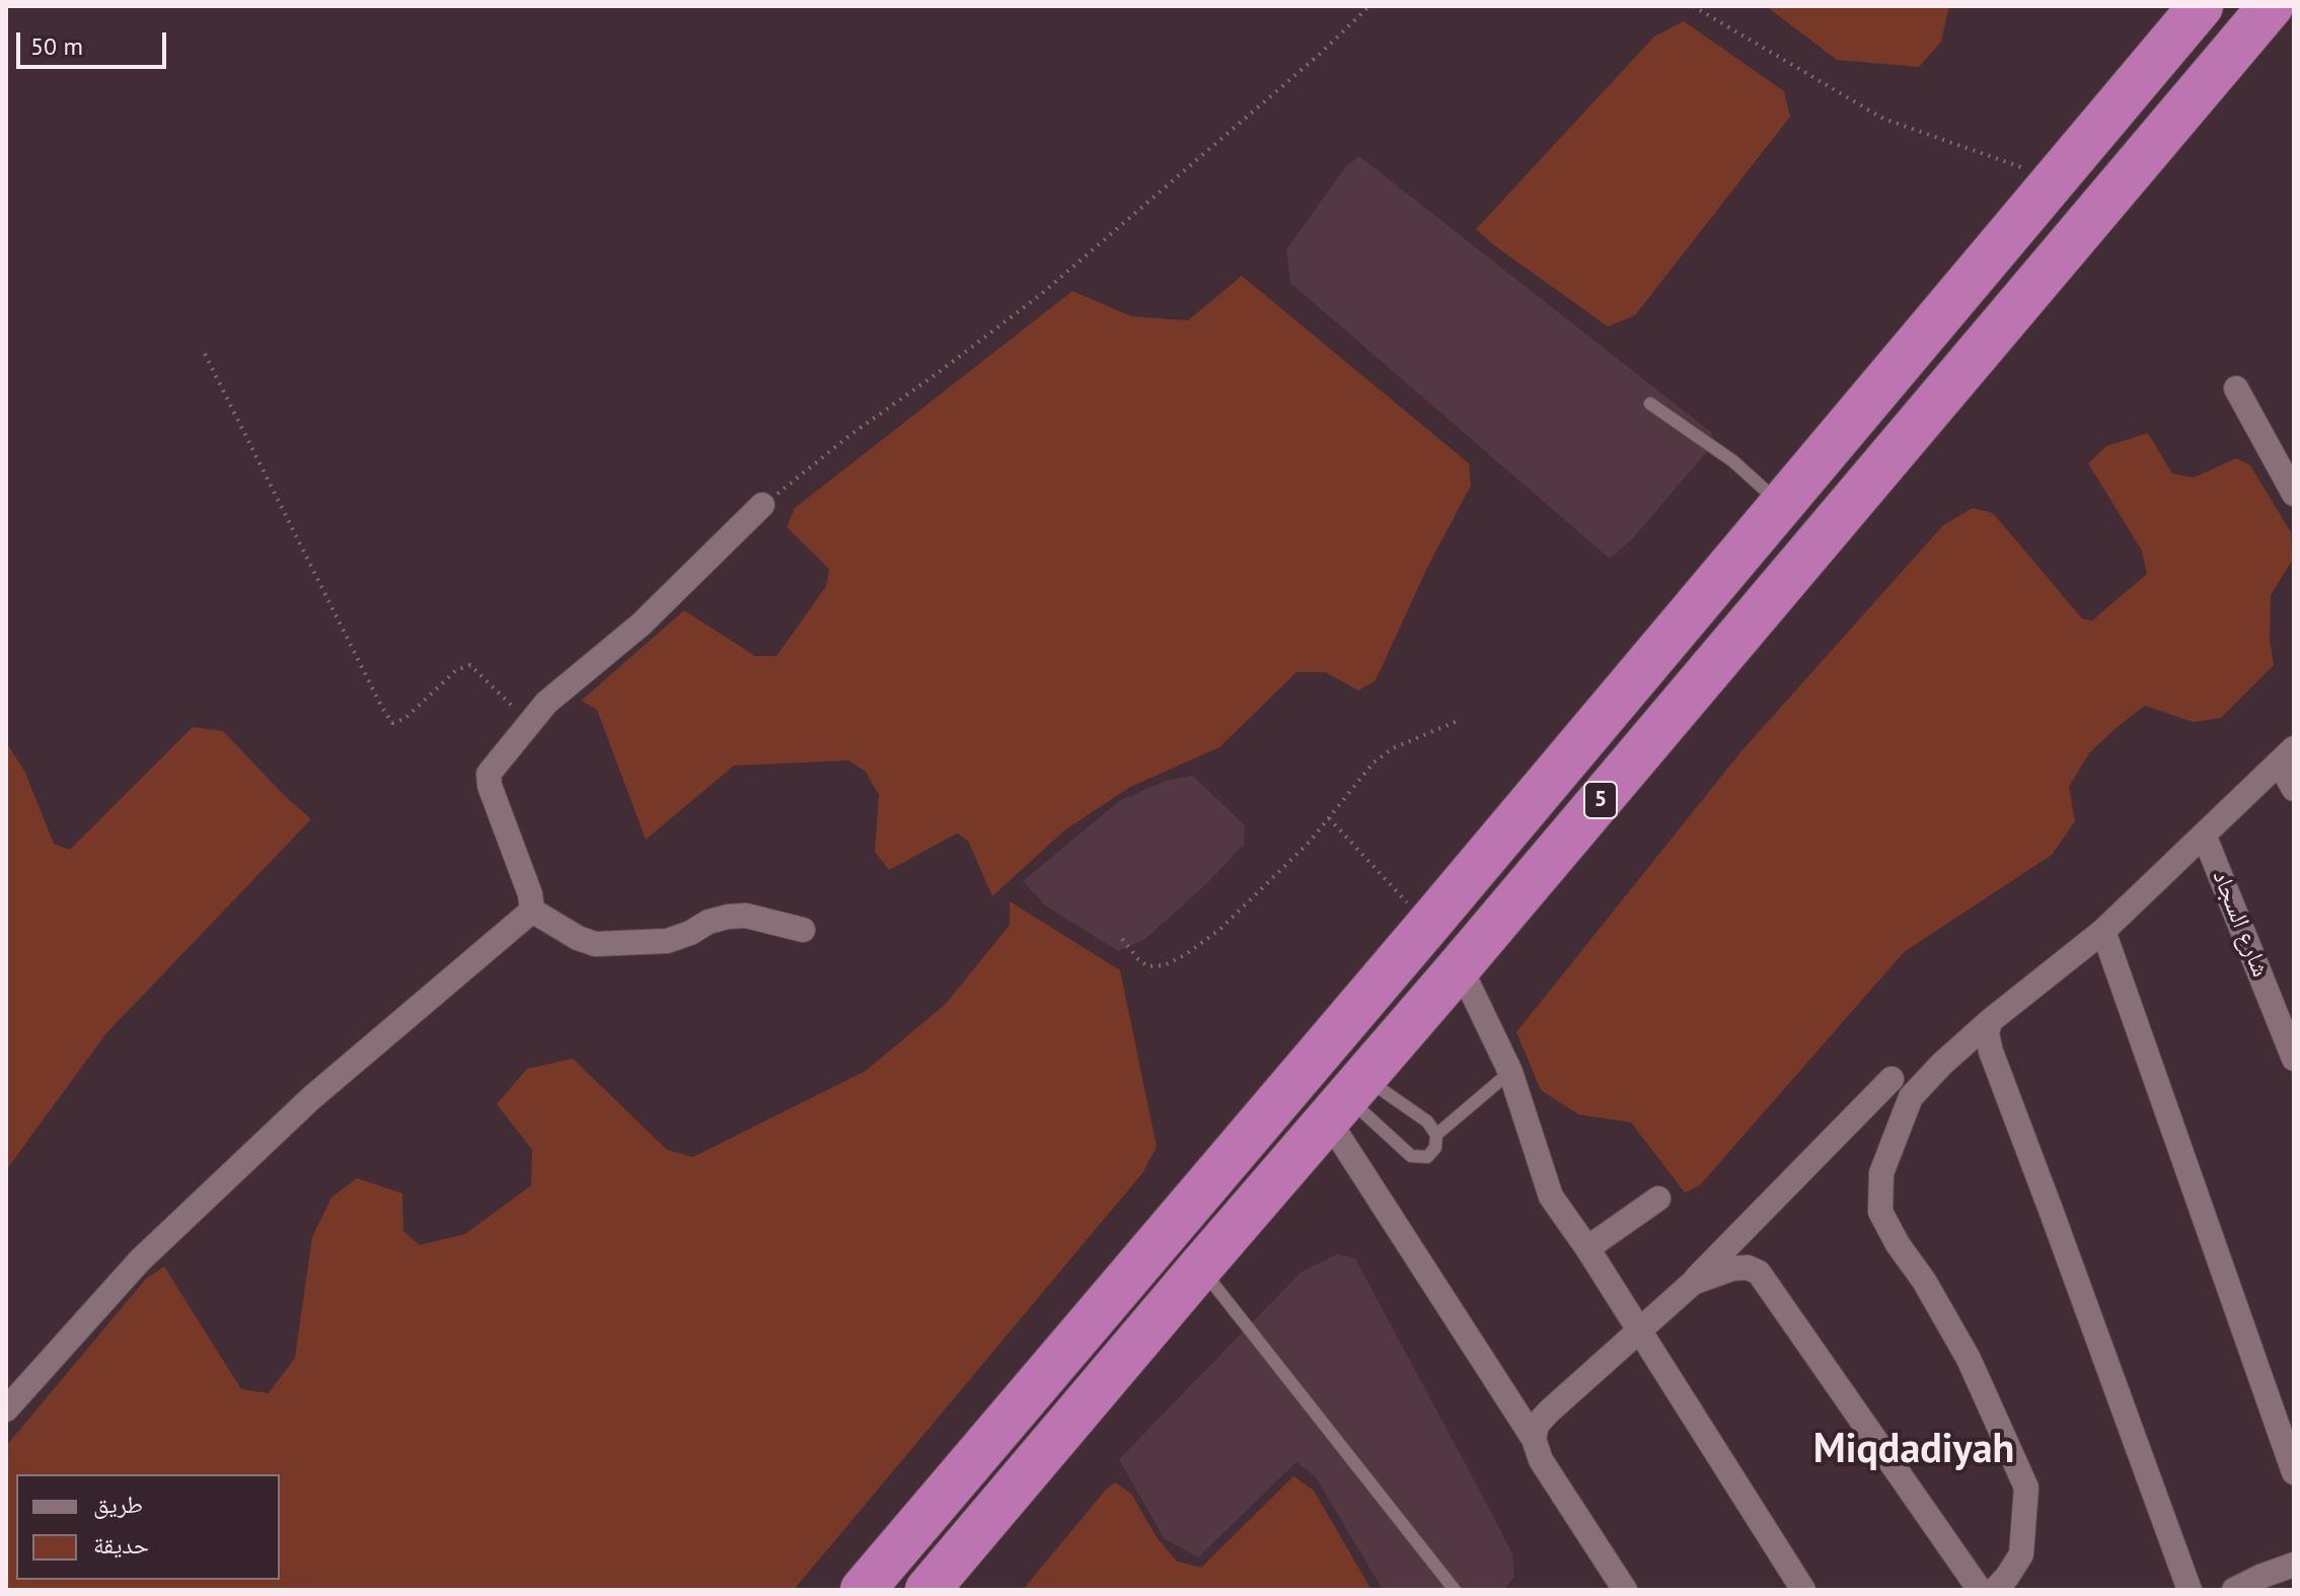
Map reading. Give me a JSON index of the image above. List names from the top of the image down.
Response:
{
  "streets": {
    "highway": ["5"],
    "street": ["شارع السجاد"]
  },
  "districts": ["Miqdadiyah"],
  "legend": ["طريق", "حديقة"],
  "scale_bar": "50 m"
}
